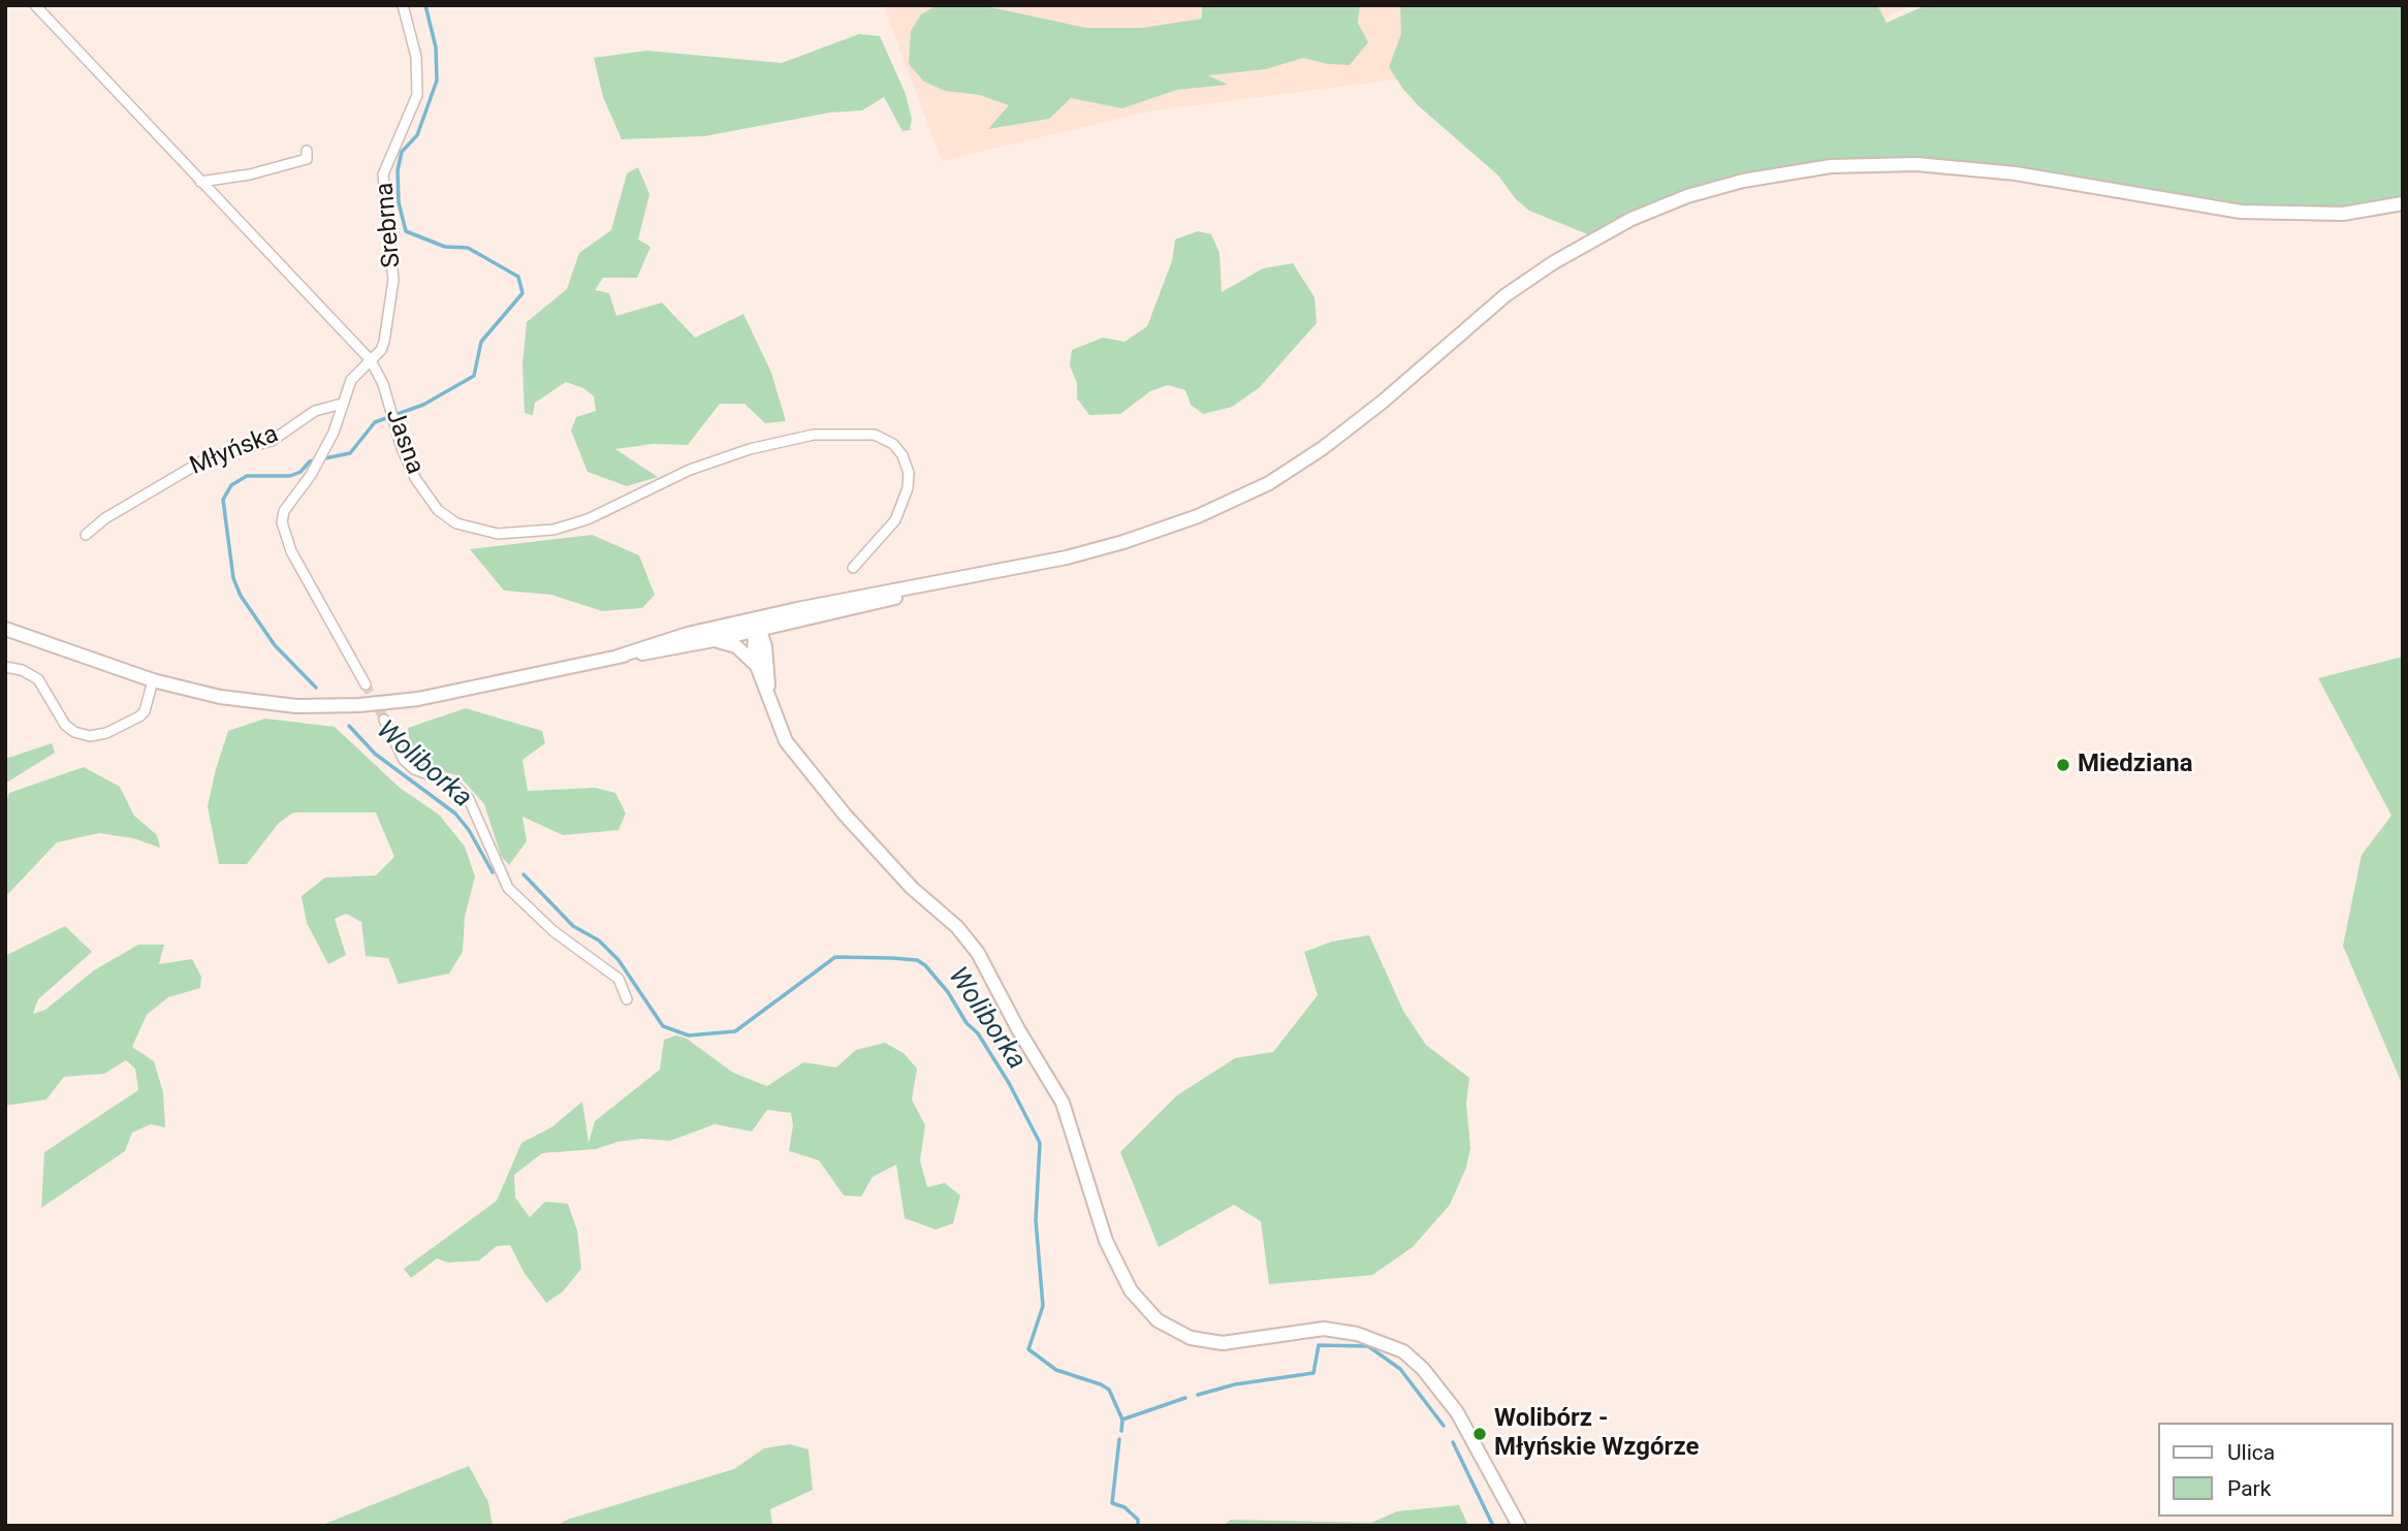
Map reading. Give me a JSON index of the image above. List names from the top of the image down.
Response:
{
  "streets": {
    "street": ["Srebrna", "Jasna", "Młyńska"]
  },
  "crossings": [
    ["Srebrna", "Jasna"]
  ],
  "water": ["Woliborka"],
  "places": ["Miedziana", "Wolibórz - Młyńskie Wzgórze"],
  "legend": ["Ulica", "Park"]
}
